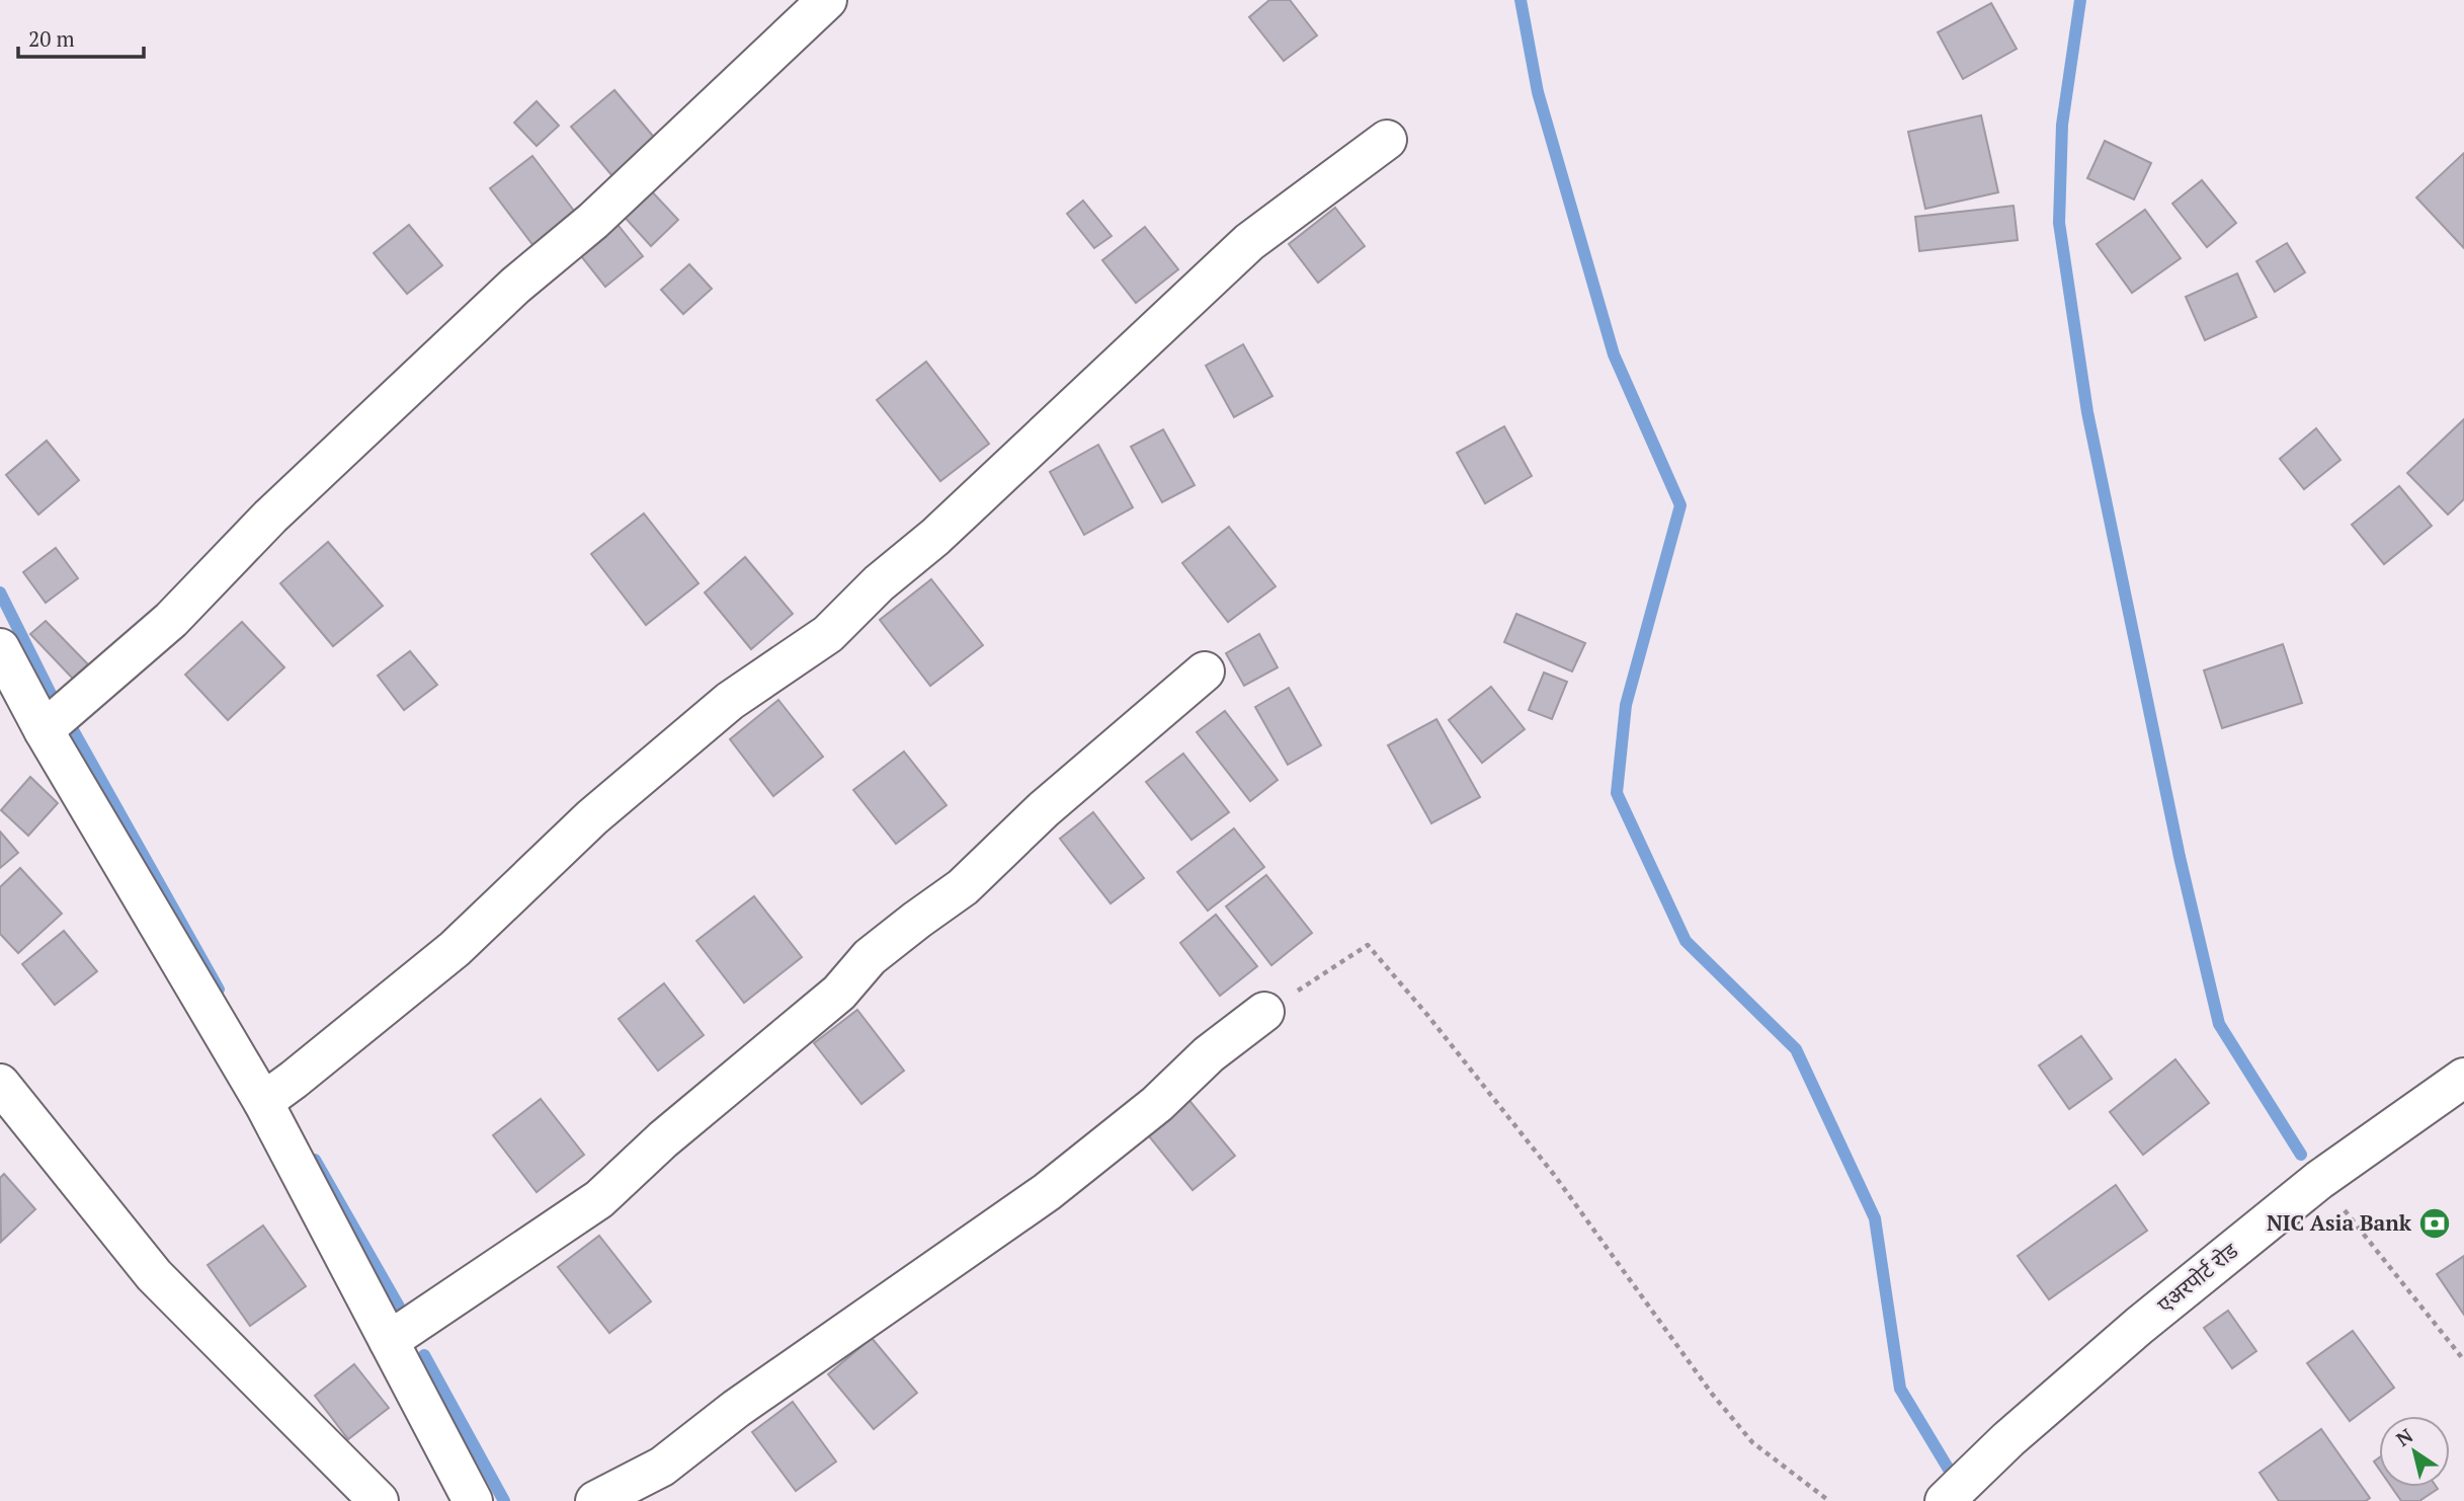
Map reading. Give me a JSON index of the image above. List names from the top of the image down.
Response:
{
  "streets": {
    "street": ["एअरपोर्ट रोड"]
  },
  "places": {
    "bank": ["NIC Asia Bank"]
  },
  "scale_bar": "20 m",
  "north": "top left"
}
